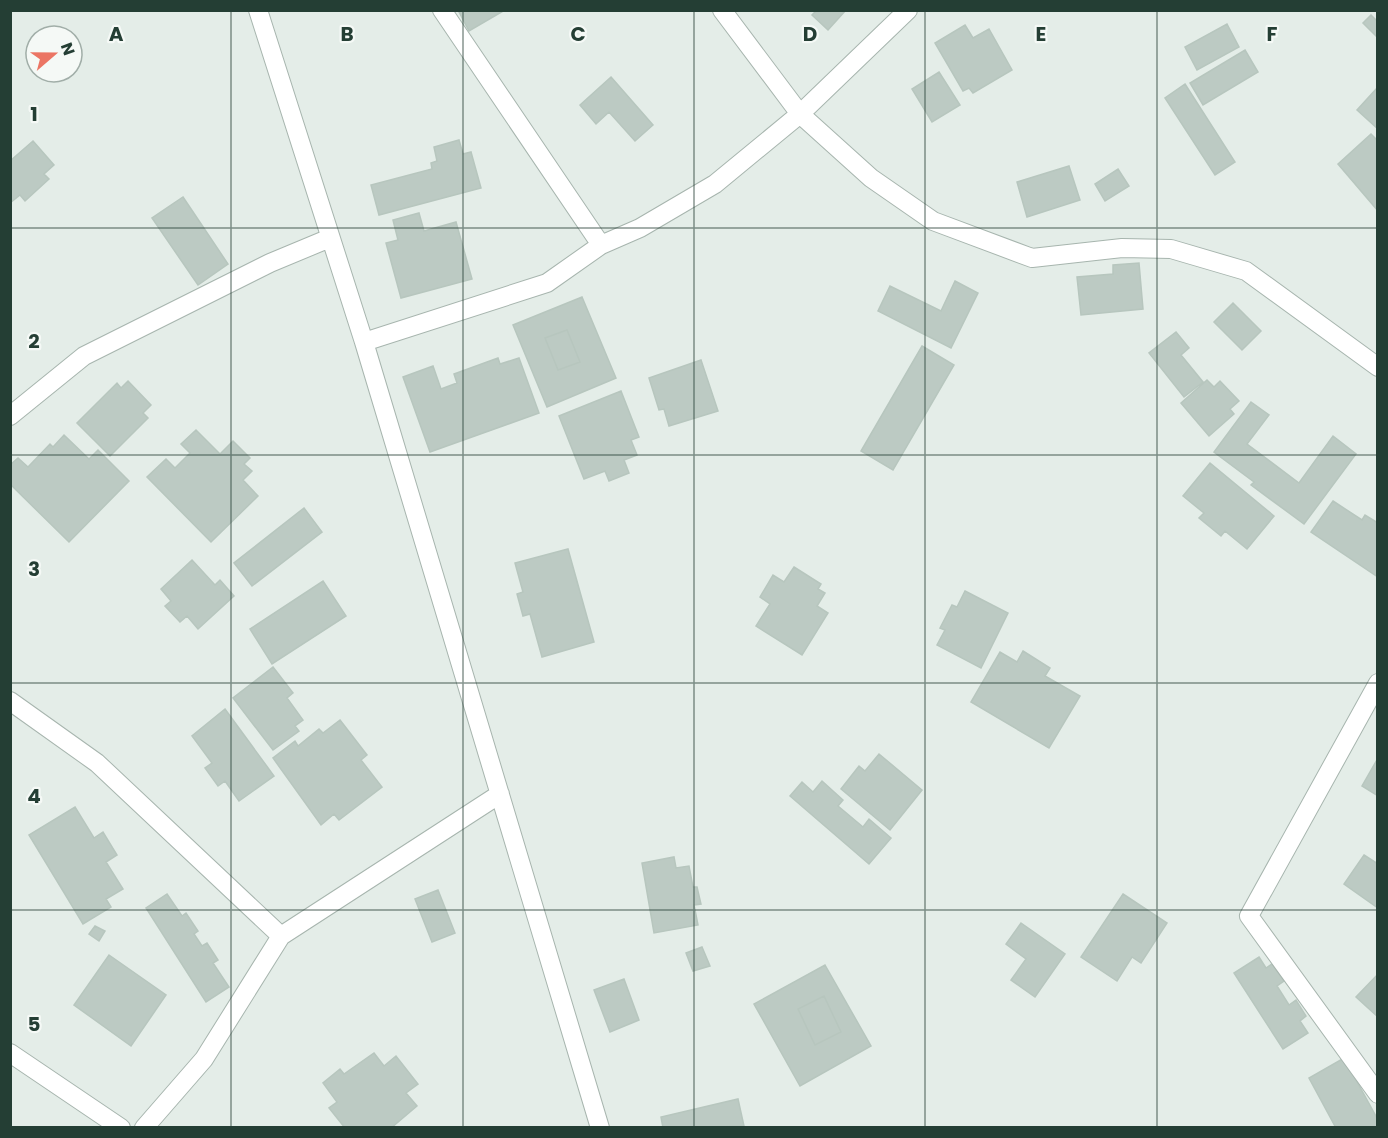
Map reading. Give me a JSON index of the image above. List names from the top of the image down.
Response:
{
  "north": "right",
  "grid": {
    "columns": [
      "A",
      "B",
      "C",
      "D",
      "E",
      "F"
    ],
    "rows": [
      "1",
      "2",
      "3",
      "4",
      "5"
    ]
  }
}
